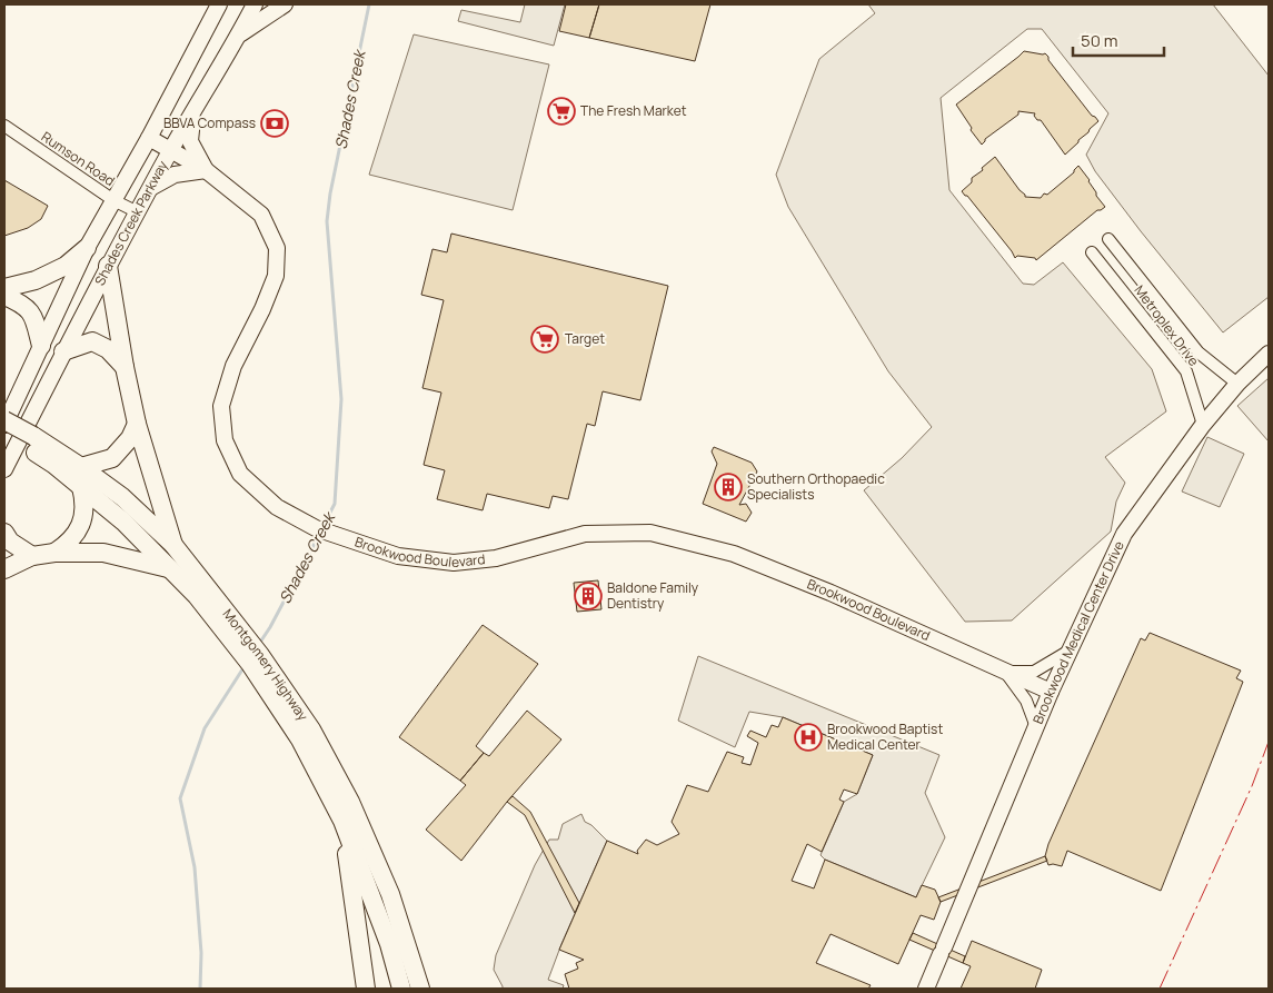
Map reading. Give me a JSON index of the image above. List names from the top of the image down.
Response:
{
  "streets": {
    "main road": ["Montgomery Highway"],
    "street": [
      "Rumson Road",
      "Shades Creek Parkway",
      "Metroplex Drive",
      "Brookwood Boulevard",
      "Brookwood Medical Center Drive"
    ]
  },
  "crossings": [
    ["Rumson Road", "Shades Creek Parkway"],
    ["Shades Creek Parkway", "Brookwood Boulevard"],
    ["Shades Creek Parkway", "Montgomery Highway"],
    ["Metroplex Drive", "Brookwood Medical Center Drive"],
    ["Brookwood Boulevard", "Brookwood Medical Center Drive"]
  ],
  "water": ["Shades Creek"],
  "places": {
    "supermarket": ["The Fresh Market", "Target"],
    "bank": ["BBVA Compass"],
    "building": ["Southern Orthopaedic Specialists", "Baldone Family Dentistry"],
    "hospital": ["Brookwood Baptist Medical Center"]
  },
  "scale_bar": "50 m"
}
